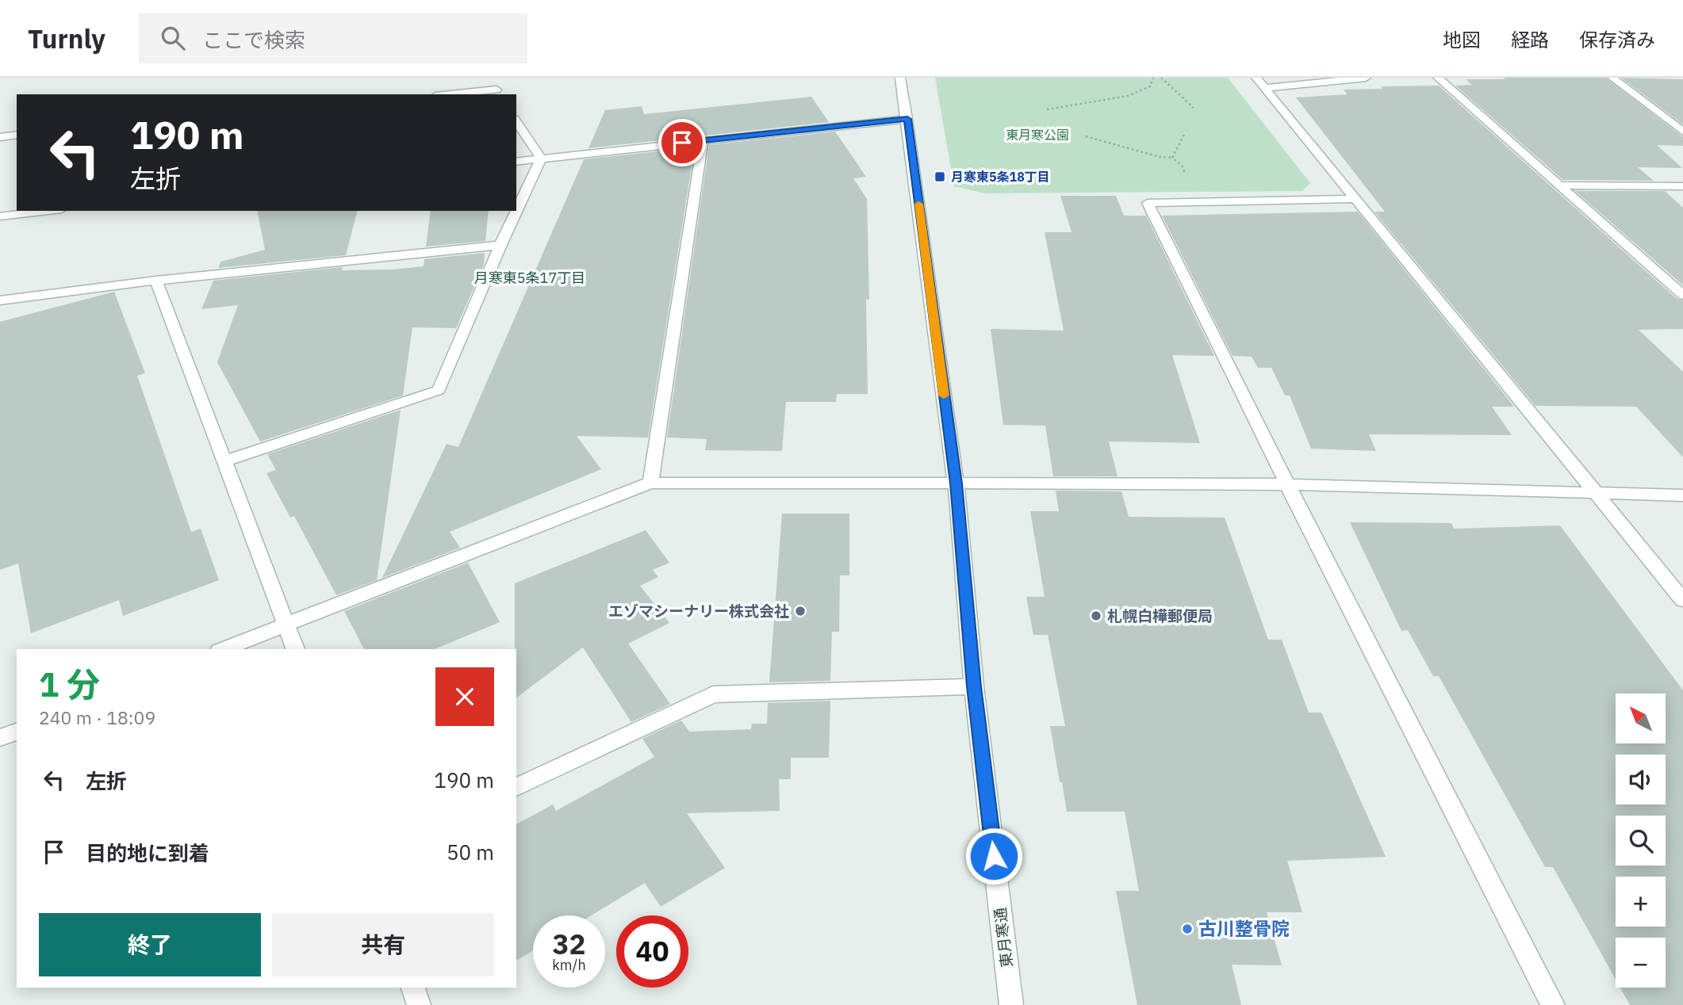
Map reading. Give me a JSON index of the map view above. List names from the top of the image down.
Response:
{
  "streets": {
    "street": ["東月寒通"]
  },
  "districts": ["月寒東5条17丁目"],
  "parks": ["東月寒公園"],
  "places": {
    "transit": ["月寒東5条18丁目"],
    "other": ["エゾマシーナリー株式会社", "札幌白樺郵便局", "古川整骨院"]
  },
  "north": "top left",
  "page": {
    "header": "Turnly",
    "search": "ここで検索",
    "nav": ["地図", "経路", "保存済み"],
    "turn": ["190 m", "左折"],
    "heading": ["1 分", "240 m · 18:09"],
    "map_buttons": ["+", "−"],
    "list": [
      {
        "name": "左折",
        "value": "190 m"
      },
      {
        "name": "目的地に到着",
        "value": "50 m"
      }
    ],
    "buttons": ["終了", "共有"],
    "speed": "32 km/h",
    "limit": "40"
  }
}
